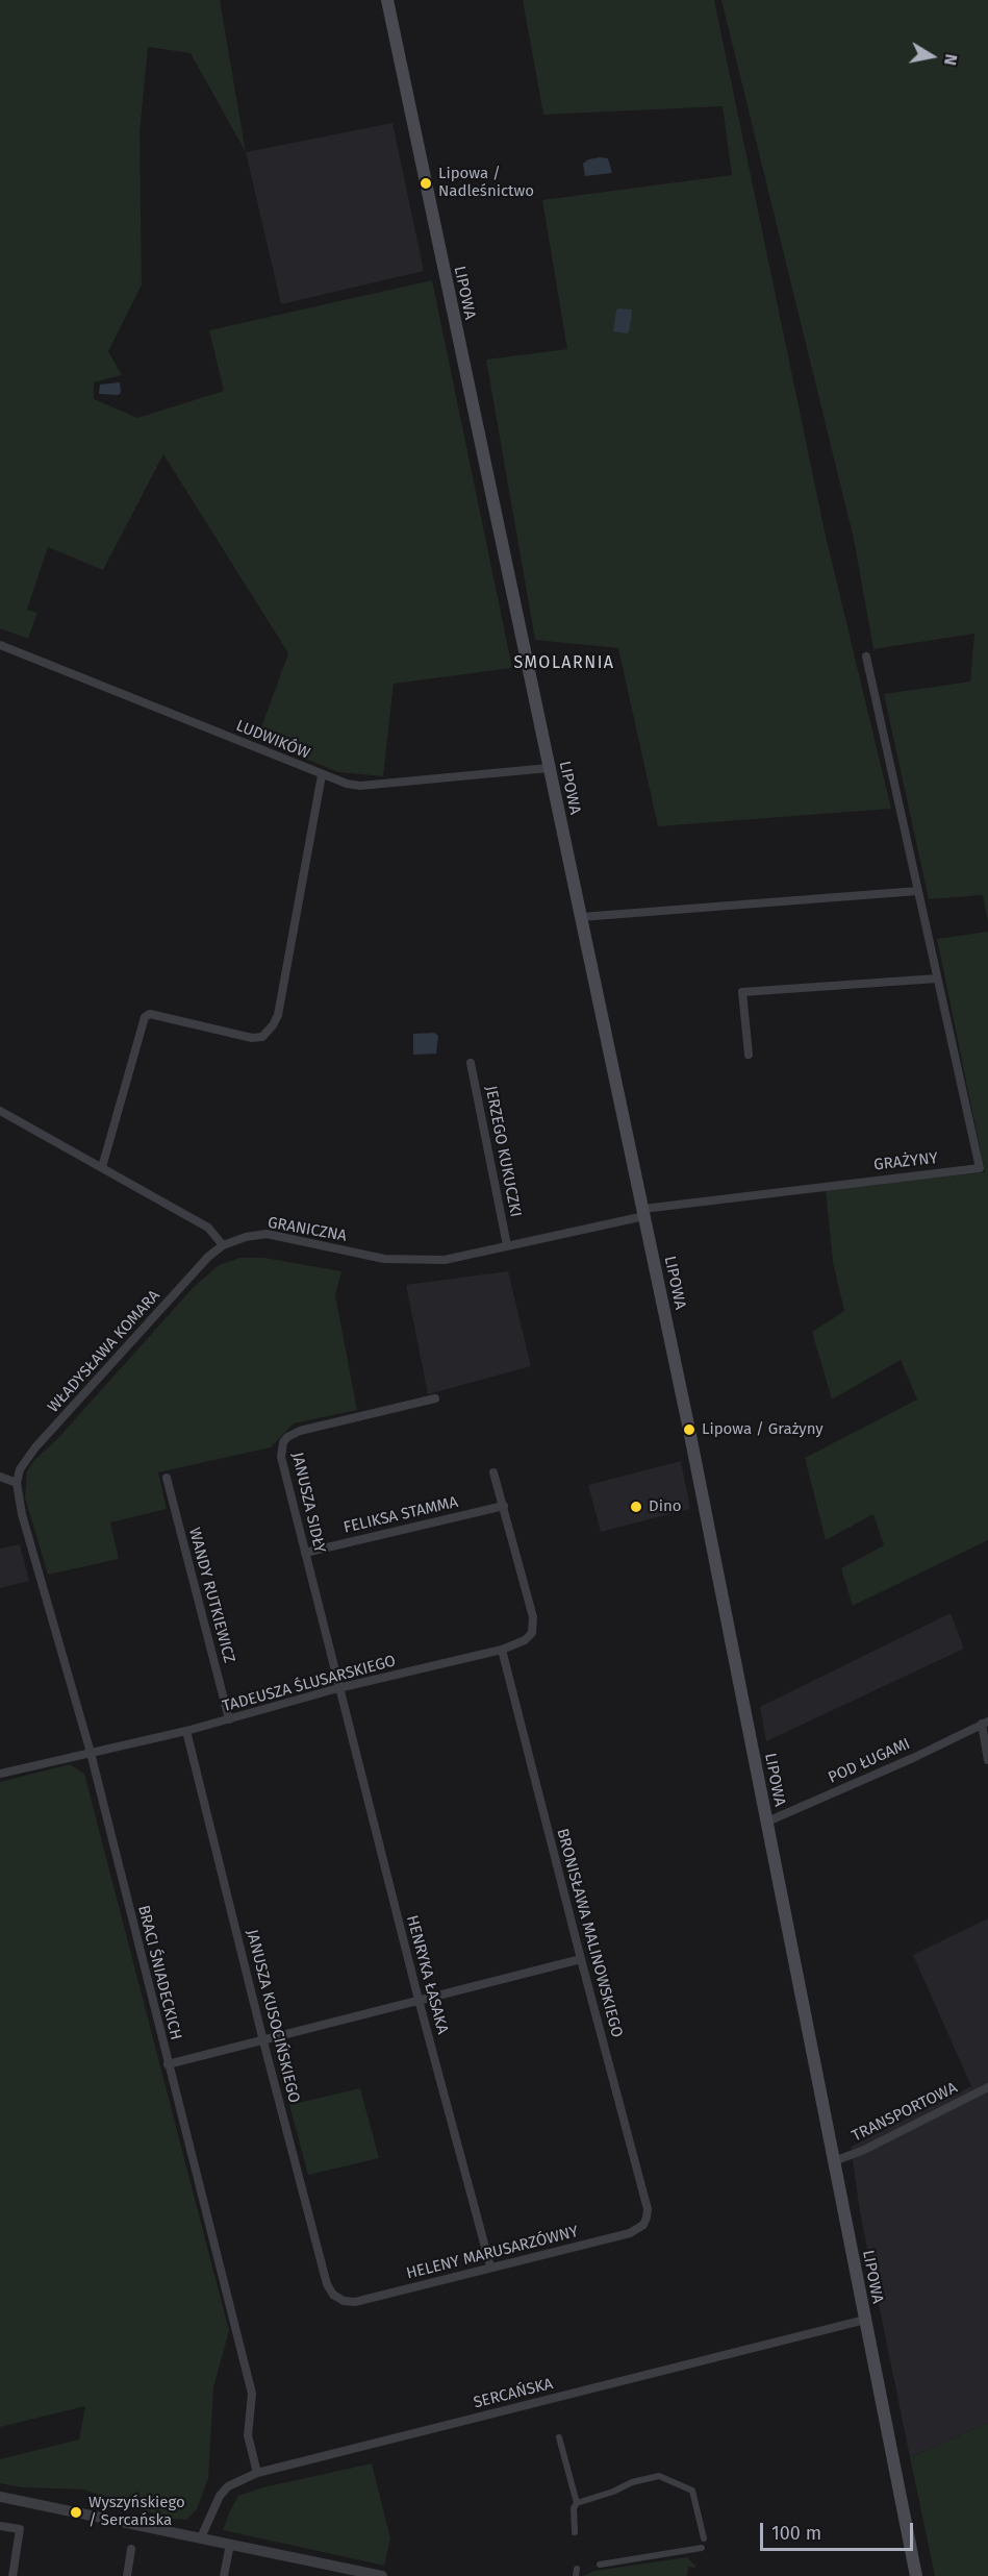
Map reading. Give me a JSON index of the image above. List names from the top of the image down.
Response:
{
  "streets": {
    "main road": ["LIPOWA"],
    "street": [
      "LUDWIKÓW",
      "JERZEGO KUKUCZKI",
      "GRAŻYNY",
      "GRANICZNA",
      "WŁADYSŁAWA KOMARA",
      "JANUSZA SIDŁY",
      "FELIKSA STAMMA",
      "WANDY RUTKIEWICZ",
      "TADEUSZA ŚLUSARSKIEGO",
      "POD ŁUGAMI",
      "BRONISŁAWA MALINOWSKIEGO",
      "BRACI ŚNIADECKICH",
      "HENRYKA ŁASAKA",
      "JANUSZA KUSOCIŃSKIEGO",
      "TRANSPORTOWA",
      "HELENY MARUSARZÓWNY",
      "SERCAŃSKA"
    ]
  },
  "crossings": [
    ["LIPOWA", "LUDWIKÓW"],
    ["LIPOWA", "GRAŻYNY"],
    ["LIPOWA", "GRANICZNA"],
    ["LIPOWA", "POD ŁUGAMI"],
    ["LIPOWA", "TRANSPORTOWA"],
    ["LIPOWA", "SERCAŃSKA"],
    ["JERZEGO KUKUCZKI", "GRANICZNA"],
    ["GRAŻYNY", "GRANICZNA"],
    ["GRANICZNA", "WŁADYSŁAWA KOMARA"],
    ["WŁADYSŁAWA KOMARA", "BRACI ŚNIADECKICH"],
    ["JANUSZA SIDŁY", "FELIKSA STAMMA"],
    ["JANUSZA SIDŁY", "TADEUSZA ŚLUSARSKIEGO"],
    ["JANUSZA SIDŁY", "HENRYKA ŁASAKA"],
    ["FELIKSA STAMMA", "TADEUSZA ŚLUSARSKIEGO"],
    ["WANDY RUTKIEWICZ", "TADEUSZA ŚLUSARSKIEGO"],
    ["TADEUSZA ŚLUSARSKIEGO", "BRONISŁAWA MALINOWSKIEGO"],
    ["TADEUSZA ŚLUSARSKIEGO", "BRACI ŚNIADECKICH"],
    ["TADEUSZA ŚLUSARSKIEGO", "HENRYKA ŁASAKA"],
    ["TADEUSZA ŚLUSARSKIEGO", "JANUSZA KUSOCIŃSKIEGO"],
    ["BRONISŁAWA MALINOWSKIEGO", "HELENY MARUSARZÓWNY"],
    ["BRACI ŚNIADECKICH", "SERCAŃSKA"],
    ["HENRYKA ŁASAKA", "HELENY MARUSARZÓWNY"],
    ["JANUSZA KUSOCIŃSKIEGO", "HELENY MARUSARZÓWNY"]
  ],
  "districts": ["SMOLARNIA"],
  "places": [
    "Lipowa / Nadleśnictwo",
    "Lipowa / Grażyny",
    "Dino",
    "Wyszyńskiego / Sercańska"
  ],
  "scale_bar": "100 m",
  "north": "right"
}
